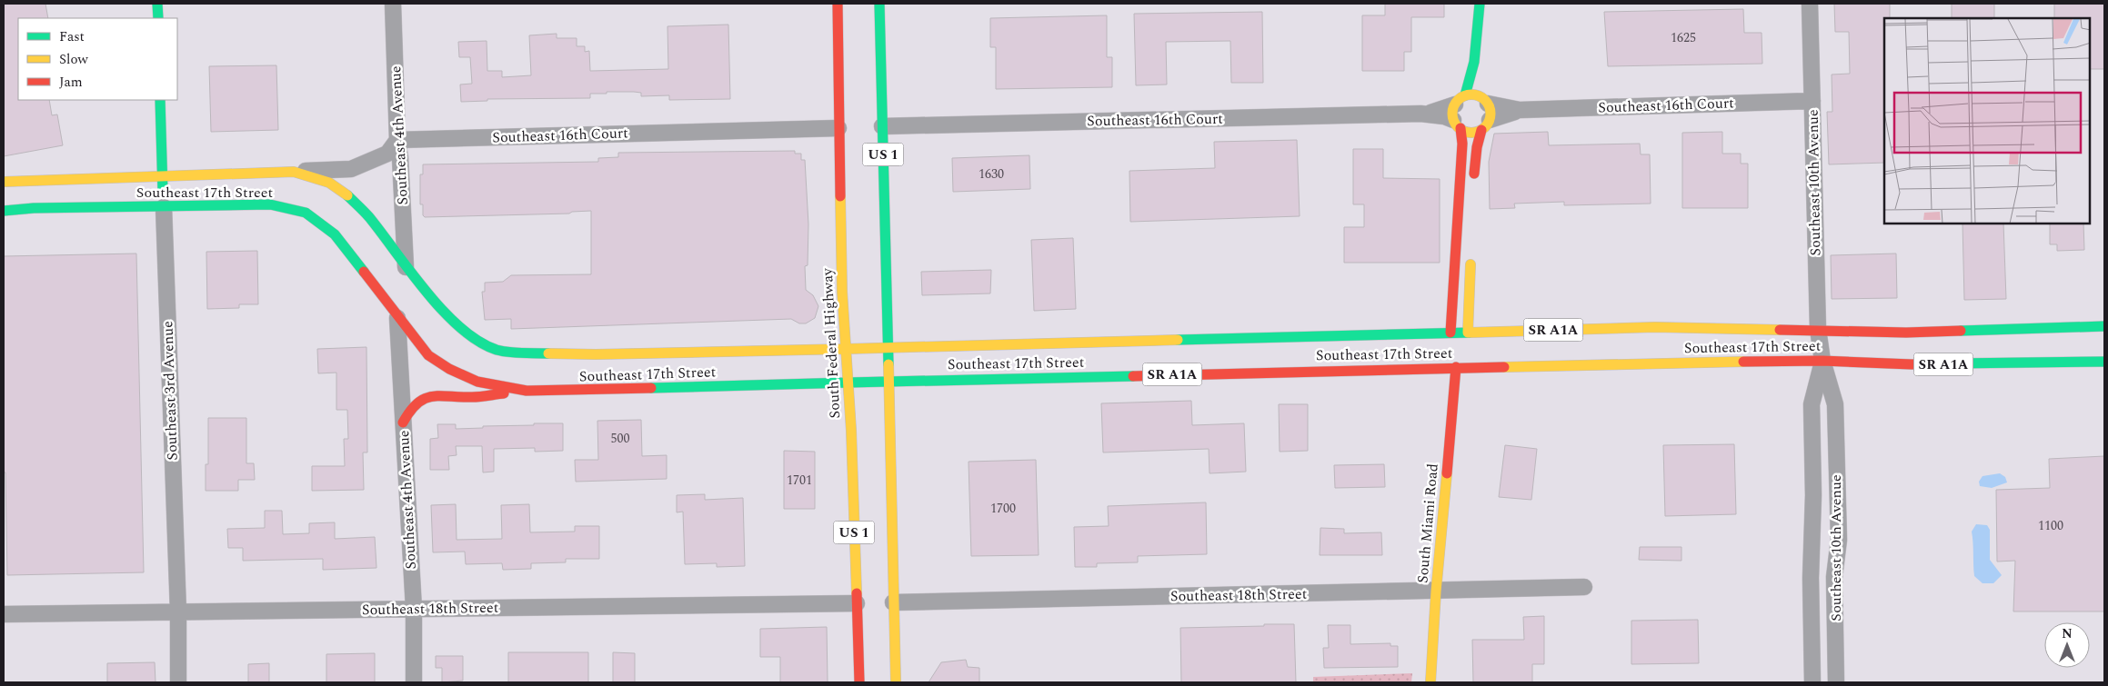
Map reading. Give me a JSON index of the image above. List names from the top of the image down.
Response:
{
  "streets": {
    "main road": [
      "US 1",
      "Southeast 17th Street",
      "SR A1A",
      "South Federal Highway",
      "Southeast 3rd Avenue",
      "South Miami Road"
    ],
    "street": [
      "Southeast 16th Court",
      "Southeast 4th Avenue",
      "Southeast 10th Avenue",
      "Southeast 18th Street"
    ]
  },
  "crossings": [
    ["Southeast 16th Court", "Southeast 4th Avenue"],
    ["Southeast 16th Court", "US 1"],
    ["Southeast 16th Court", "Southeast 10th Avenue"],
    ["Southeast 16th Court", "South Federal Highway"],
    ["Southeast 4th Avenue", "Southeast 17th Street"],
    ["Southeast 4th Avenue", "Southeast 18th Street"],
    ["US 1", "Southeast 17th Street"],
    ["US 1", "Southeast 18th Street"],
    ["Southeast 10th Avenue", "Southeast 17th Street"],
    ["Southeast 17th Street", "South Federal Highway"],
    ["Southeast 17th Street", "Southeast 3rd Avenue"],
    ["Southeast 17th Street", "South Miami Road"],
    ["South Federal Highway", "Southeast 18th Street"],
    ["Southeast 3rd Avenue", "Southeast 18th Street"],
    ["South Miami Road", "Southeast 18th Street"]
  ],
  "house_numbers": [
    "1625",
    "1630",
    "500",
    "1701",
    "1700",
    "1100"
  ],
  "legend": ["Fast", "Slow", "Jam"],
  "north": "top"
}
